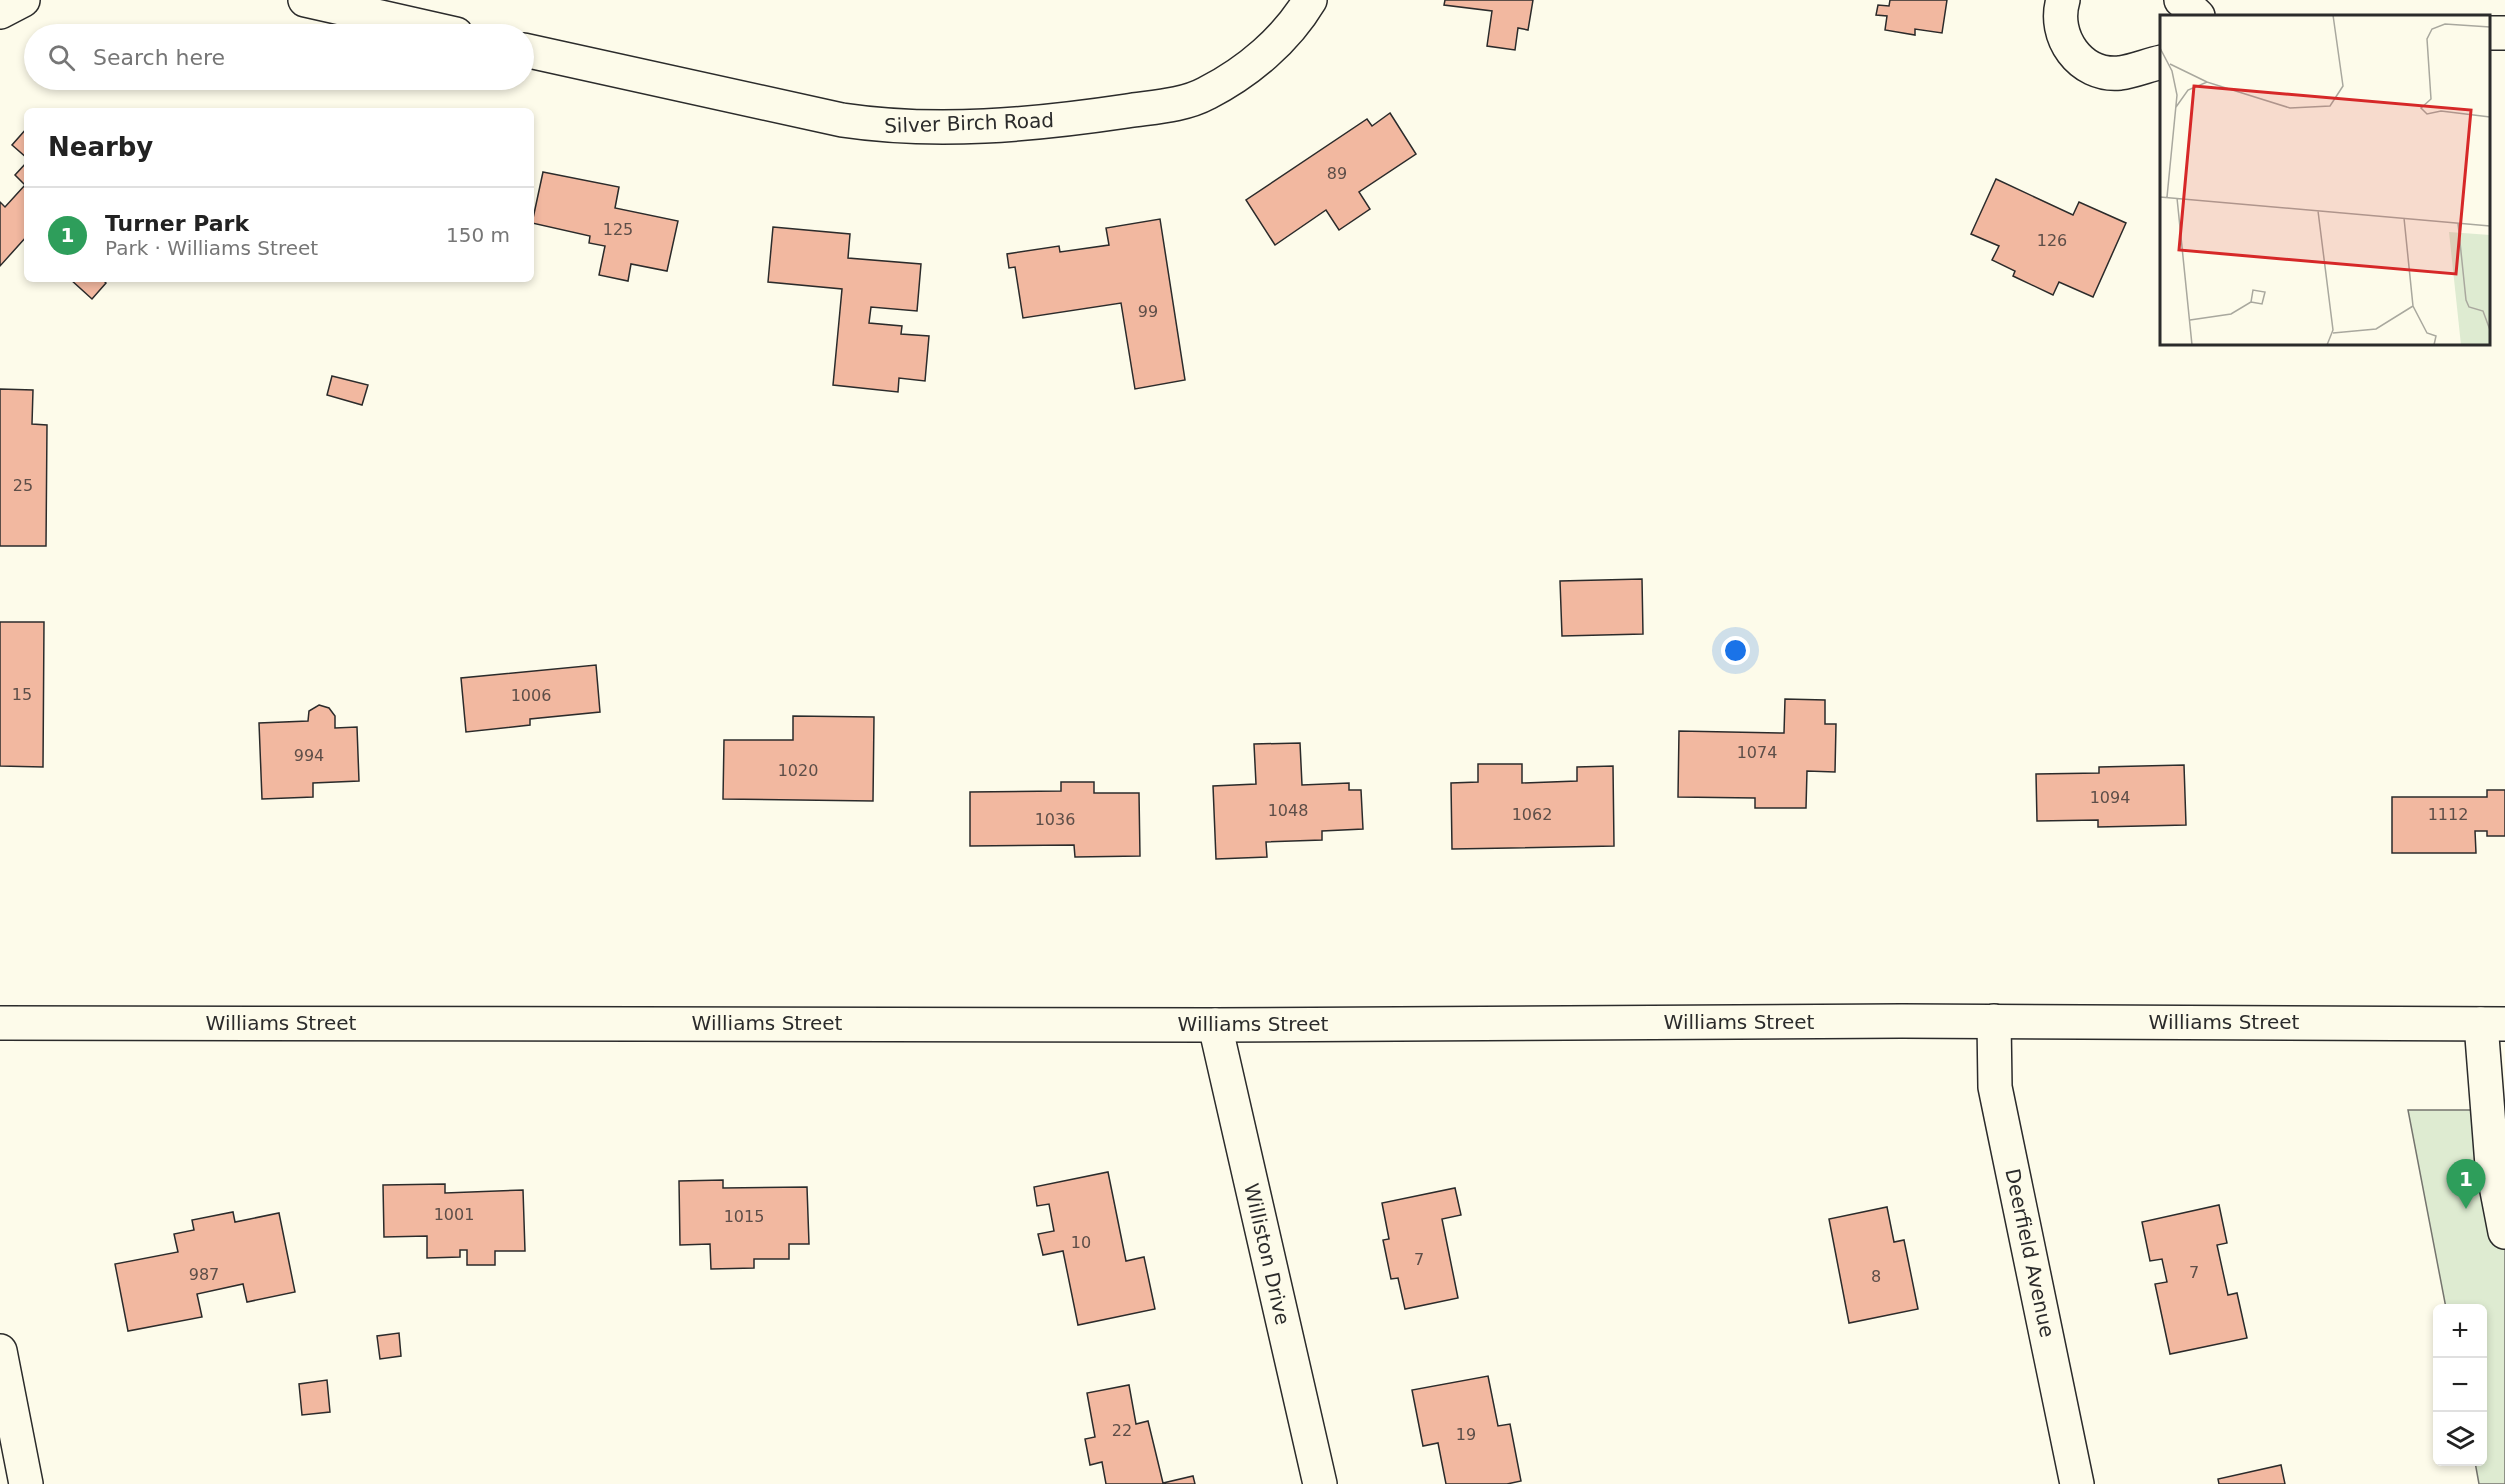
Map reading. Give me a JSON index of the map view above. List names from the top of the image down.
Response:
{
  "streets": {
    "main road": [
      "Silver Birch Road",
      "Williams Street",
      "Deerfield Avenue",
      "Williston Drive"
    ]
  },
  "crossings": [
    ["Williams Street", "Deerfield Avenue"],
    ["Williams Street", "Williston Drive"]
  ],
  "house_numbers": [
    "89",
    "125",
    "126",
    "99",
    "25",
    "15",
    "1006",
    "1074",
    "994",
    "1020",
    "1094",
    "1048",
    "1062",
    "1112",
    "1036",
    "1001",
    "1015",
    "10",
    "7",
    "7",
    "987",
    "8",
    "22",
    "19"
  ],
  "page": {
    "search": "Search here",
    "heading": "Nearby",
    "list": [
      {
        "mark": "1",
        "name": "Turner Park",
        "note": "Park · Williams Street",
        "value": "150 m"
      }
    ],
    "pins": "1",
    "map_buttons": ["+", "−"]
  }
}
